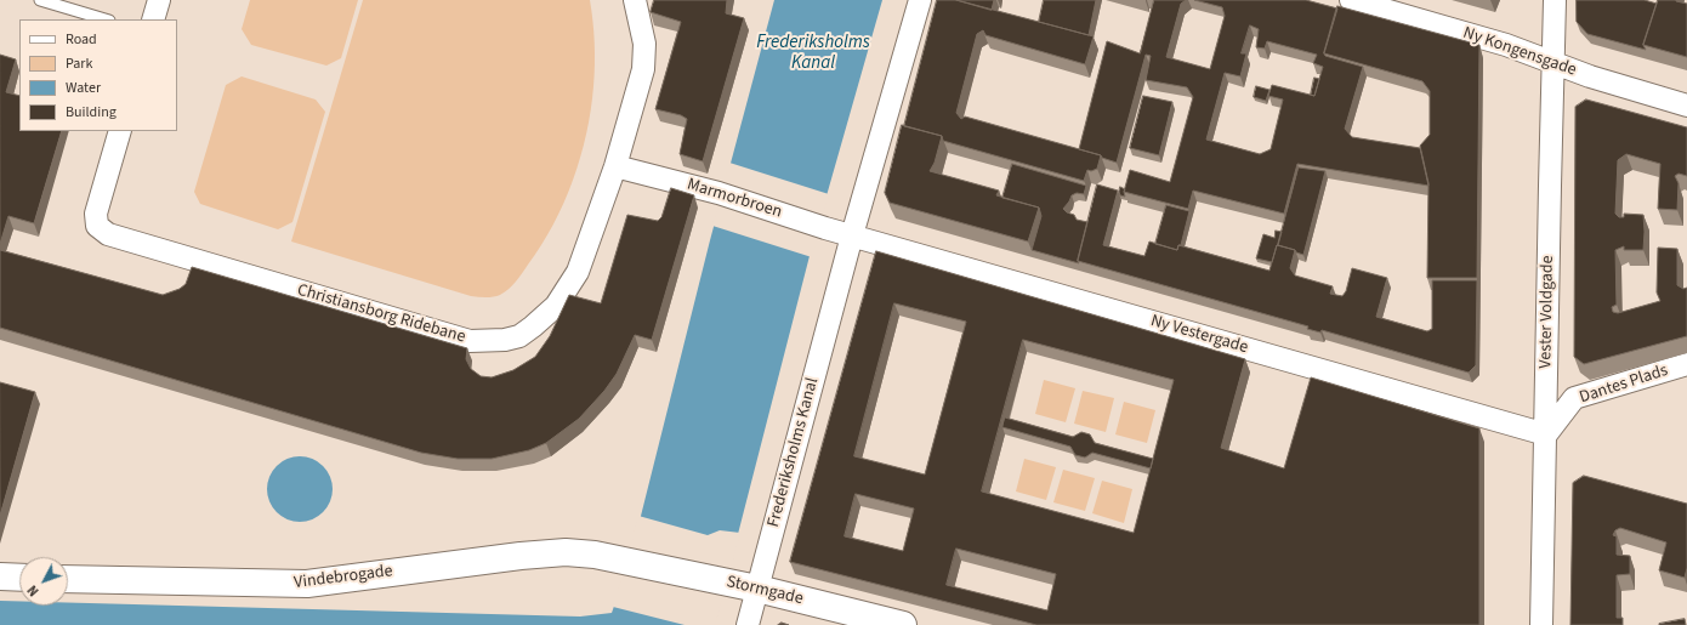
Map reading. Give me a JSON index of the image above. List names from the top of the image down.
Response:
{
  "streets": {
    "street": [
      "Ny Kongensgade",
      "Marmorbroen",
      "Vester Voldgade",
      "Christiansborg Ridebane",
      "Ny Vestergade",
      "Dantes Plads",
      "Frederiksholms Kanal",
      "Vindebrogade",
      "Stormgade"
    ]
  },
  "crossings": [
    ["Ny Kongensgade", "Vester Voldgade"],
    ["Marmorbroen", "Christiansborg Ridebane"],
    ["Marmorbroen", "Ny Vestergade"],
    ["Marmorbroen", "Frederiksholms Kanal"],
    ["Vester Voldgade", "Ny Vestergade"],
    ["Vester Voldgade", "Dantes Plads"],
    ["Ny Vestergade", "Dantes Plads"],
    ["Ny Vestergade", "Frederiksholms Kanal"],
    ["Frederiksholms Kanal", "Stormgade"],
    ["Vindebrogade", "Stormgade"]
  ],
  "water": ["Frederiksholms Kanal"],
  "legend": [
    "Road",
    "Park",
    "Water",
    "Building"
  ],
  "north": "bottom left"
}
